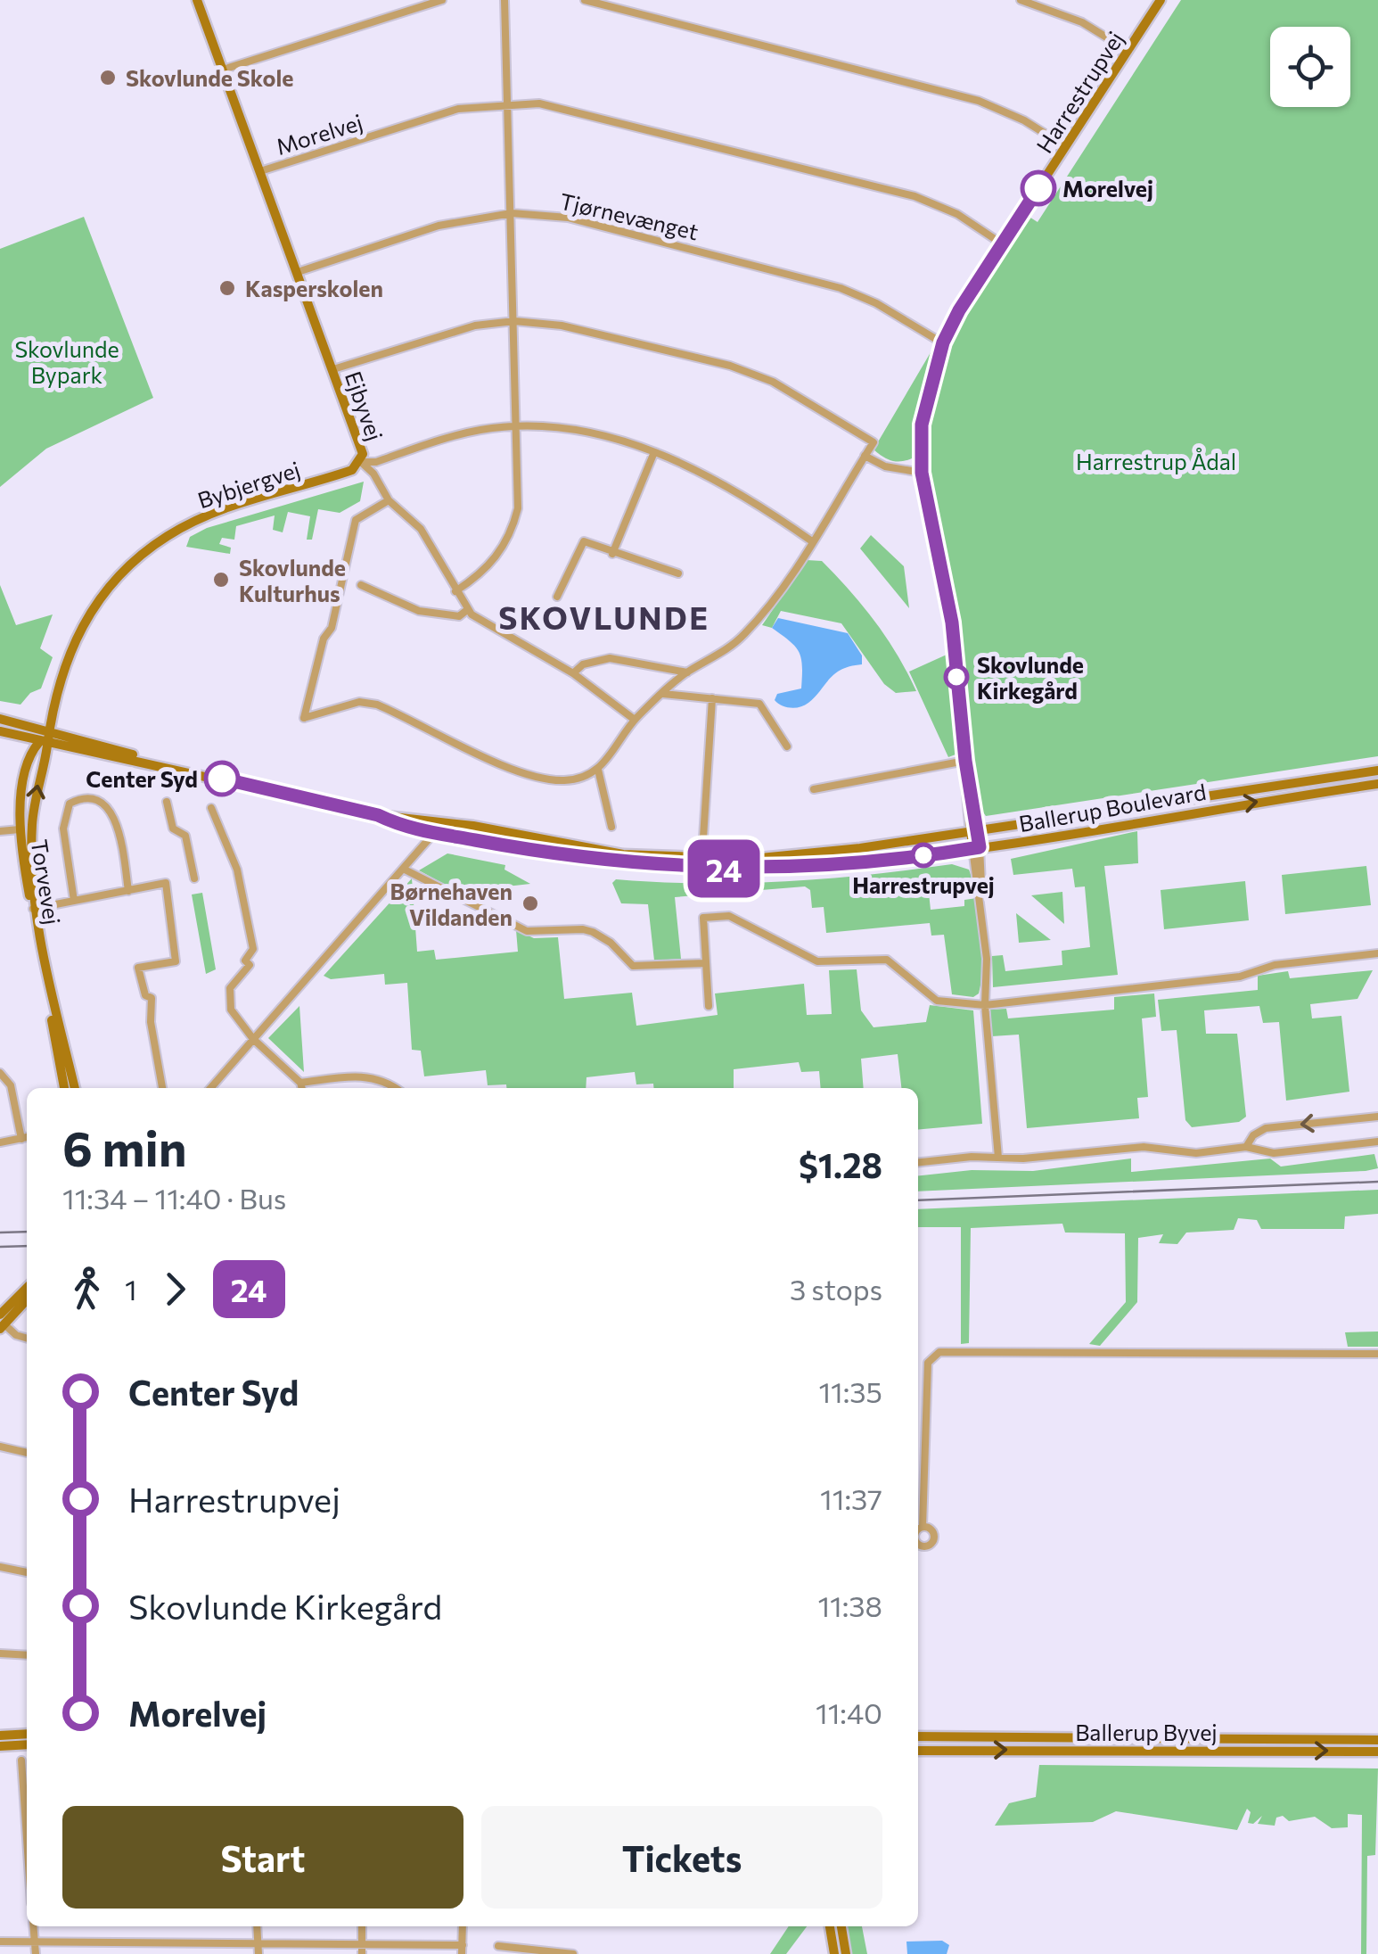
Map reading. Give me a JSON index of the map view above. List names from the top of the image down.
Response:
{
  "streets": {
    "street": [
      "Harrestrupvej",
      "Morelvej",
      "Tjørnevænget",
      "Ejbyvej",
      "Bybjergvej",
      "Ballerup Boulevard",
      "Torvevej",
      "Ballerup Byvej"
    ]
  },
  "crossings": [
    ["Harrestrupvej", "Morelvej"],
    ["Harrestrupvej", "Tjørnevænget"],
    ["Harrestrupvej", "Ballerup Boulevard"],
    ["Morelvej", "Ejbyvej"],
    ["Tjørnevænget", "Ejbyvej"],
    ["Ejbyvej", "Bybjergvej"],
    ["Bybjergvej", "Ballerup Boulevard"],
    ["Bybjergvej", "Torvevej"],
    ["Ballerup Boulevard", "Torvevej"]
  ],
  "districts": ["SKOVLUNDE"],
  "parks": ["Skovlunde Bypark", "Harrestrup Ådal"],
  "places": [
    "Skovlunde Skole",
    "Morelvej",
    "Kasperskolen",
    "Skovlunde Kulturhus",
    "Skovlunde Kirkegård",
    "Center Syd",
    "Harrestrupvej",
    "Børnehaven Vildanden"
  ],
  "lines": ["bus line 24"],
  "page": {
    "on_map": "24",
    "heading": ["6 min", "11:34 – 11:40 · Bus", "$1.28"],
    "legs": ["1", "24", "3 stops"],
    "list": [
      {
        "name": "Center Syd",
        "value": "11:35"
      },
      {
        "name": "Harrestrupvej",
        "value": "11:37"
      },
      {
        "name": "Skovlunde Kirkegård",
        "value": "11:38"
      },
      {
        "name": "Morelvej",
        "value": "11:40"
      }
    ],
    "buttons": ["Start", "Tickets"]
  }
}
